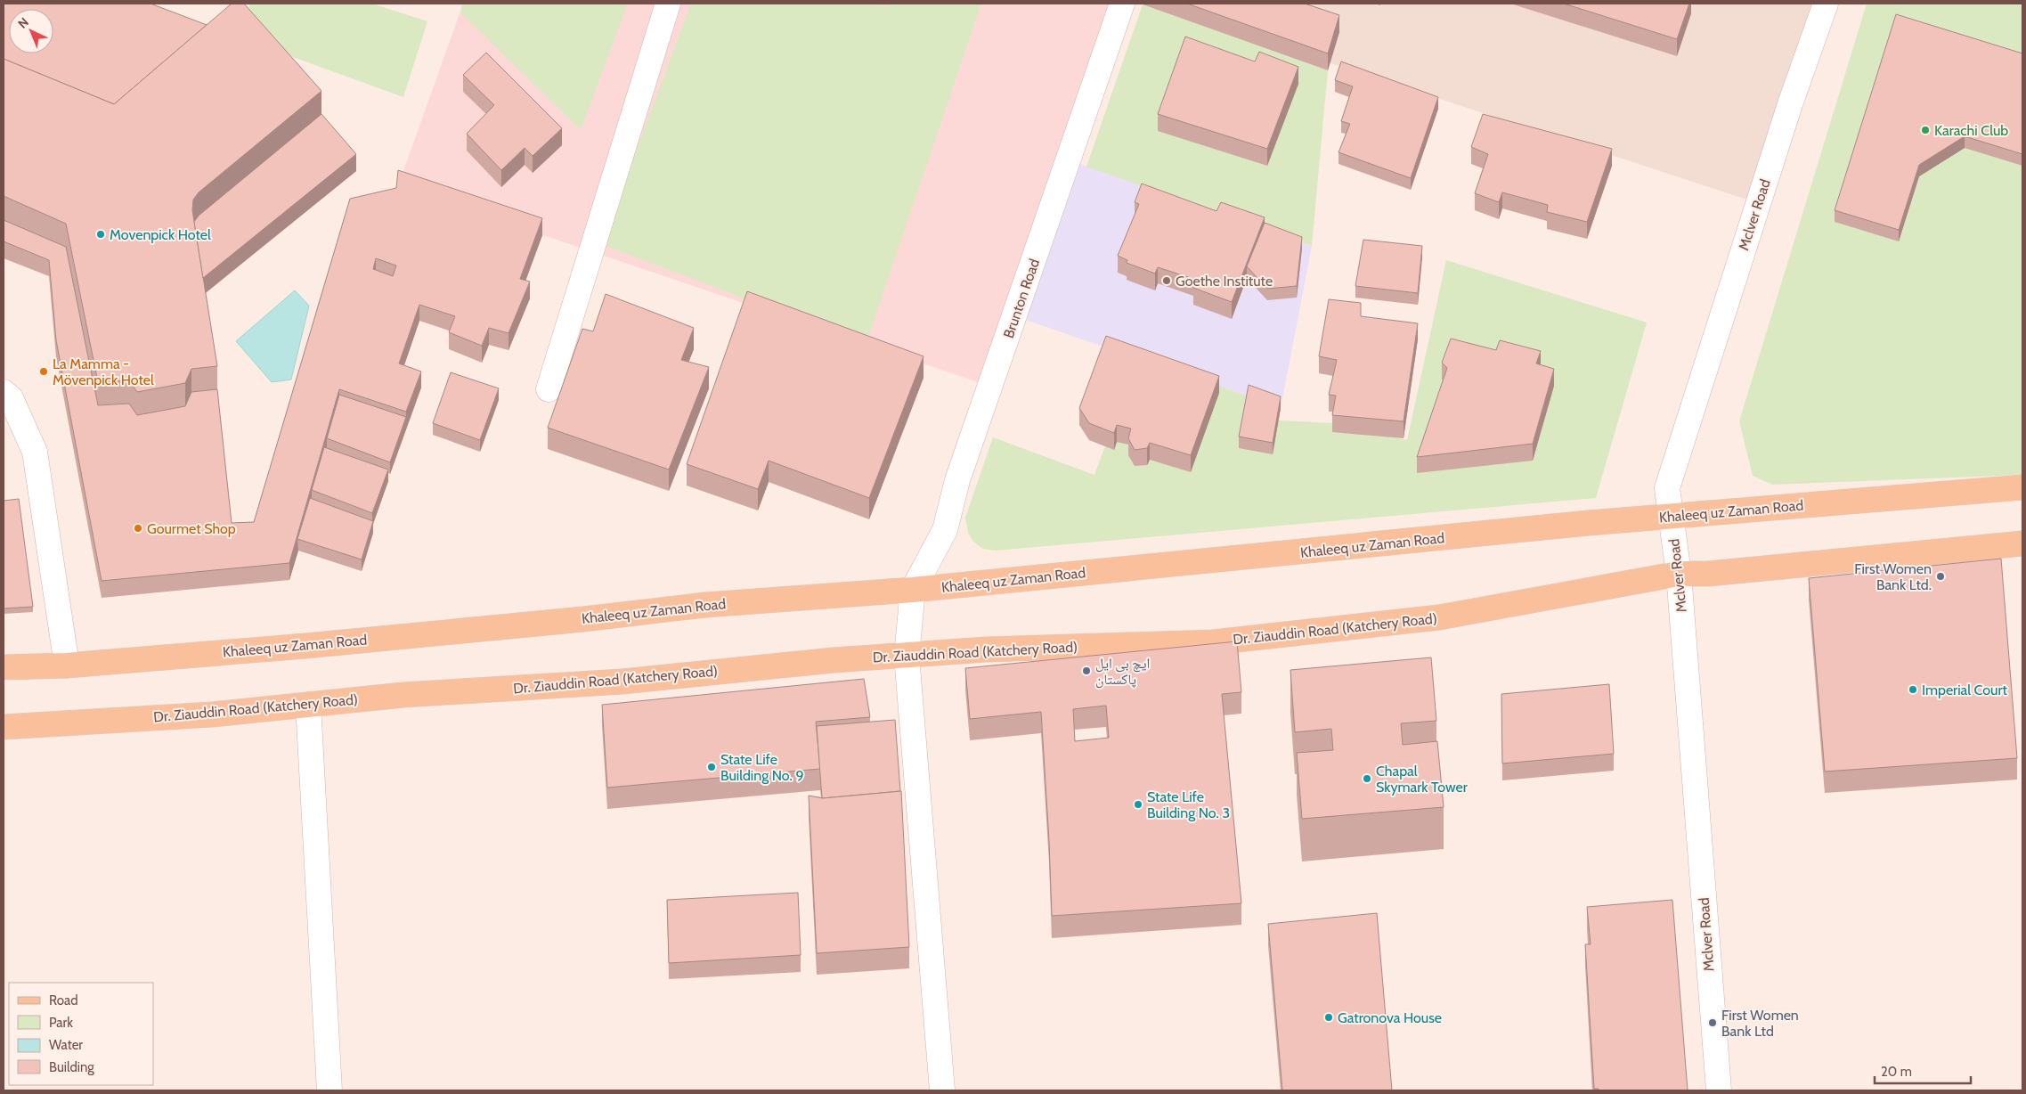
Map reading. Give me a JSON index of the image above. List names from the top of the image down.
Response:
{
  "streets": {
    "main road": ["Khaleeq uz Zaman Road", "Dr. Ziauddin Road (Katchery Road)"],
    "street": ["Mclver Road", "Brunton Road"]
  },
  "crossings": [
    ["Mclver Road", "Khaleeq uz Zaman Road"],
    ["Mclver Road", "Dr. Ziauddin Road (Katchery Road)"],
    ["Brunton Road", "Khaleeq uz Zaman Road"]
  ],
  "places": [
    "Karachi Club",
    "Movenpick Hotel",
    "Goethe Institute",
    "La Mamma - Mövenpick Hotel",
    "Gourmet Shop",
    "First Women Bank Ltd.",
    "ایچ بی ایل پاکستان",
    "Imperial Court",
    "State Life Building No. 9",
    "Chapal Skymark Tower",
    "State Life Building No. 3",
    "Gatronova House",
    "First Women Bank Ltd"
  ],
  "legend": [
    "Road",
    "Park",
    "Water",
    "Building"
  ],
  "scale_bar": "20 m",
  "north": "top left"
}
